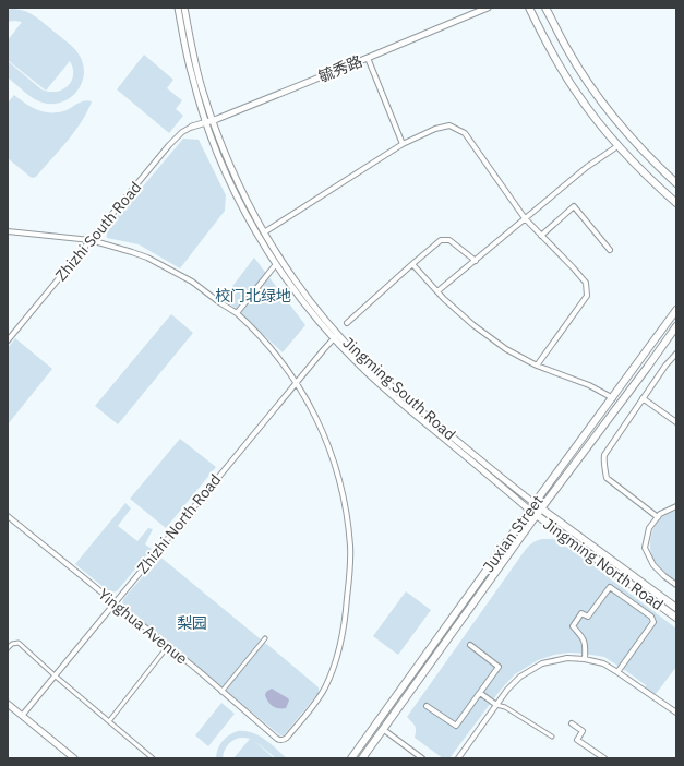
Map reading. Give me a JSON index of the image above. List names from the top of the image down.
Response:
{
  "streets": {
    "main road": ["Juxian Street", "Jingming North Road"],
    "street": [
      "毓秀路",
      "Zhizhi South Road",
      "Jingming South Road",
      "Zhizhi North Road",
      "Yinghua Avenue"
    ]
  },
  "crossings": [
    ["毓秀路", "Zhizhi South Road"],
    ["毓秀路", "Jingming South Road"],
    ["Jingming South Road", "Zhizhi North Road"],
    ["Jingming South Road", "Juxian Street"],
    ["Jingming South Road", "Jingming North Road"],
    ["Zhizhi North Road", "Yinghua Avenue"],
    ["Juxian Street", "Jingming North Road"]
  ],
  "parks": ["校门北绿地", "梨园"]
}
